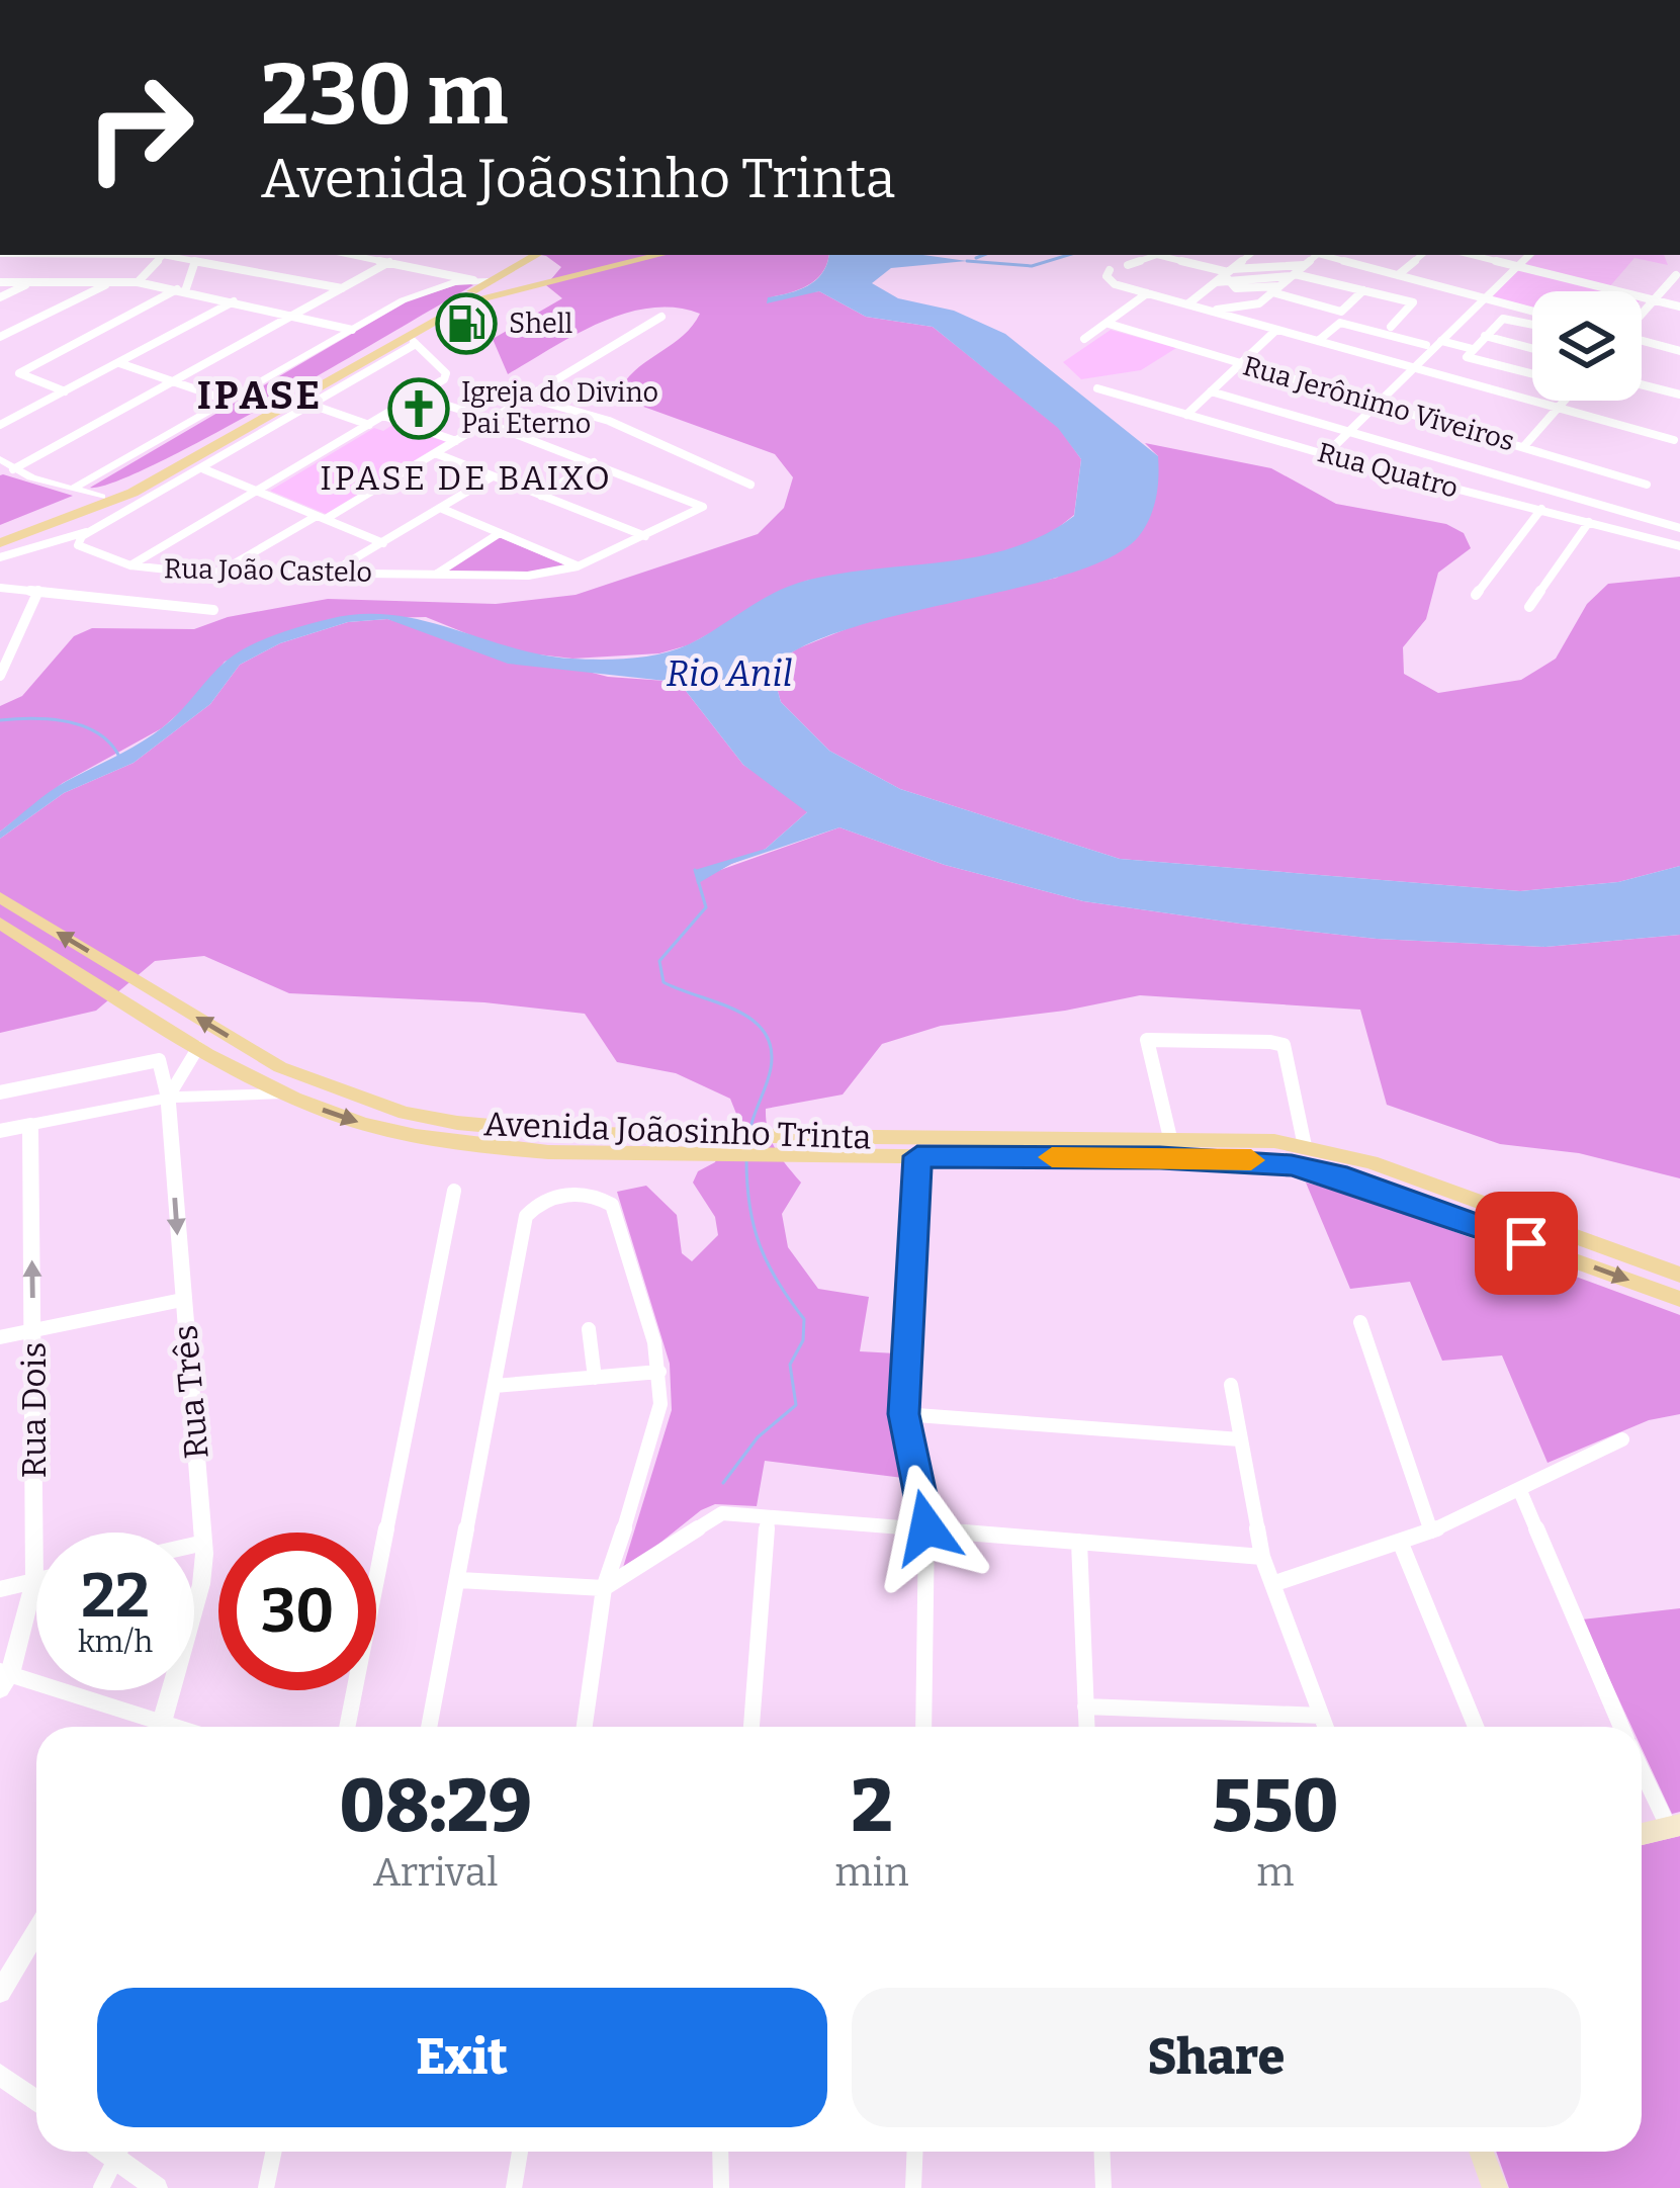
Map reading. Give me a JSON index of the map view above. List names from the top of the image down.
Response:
{
  "streets": {
    "main road": ["Avenida Joãosinho Trinta"],
    "street": [
      "Rua Jerônimo Viveiros",
      "Rua Quatro",
      "Rua João Castelo",
      "Rua Três",
      "Rua Dois"
    ]
  },
  "one_way": ["Rua Dois"],
  "districts": ["IPASE", "IPASE DE BAIXO"],
  "water": ["Rio Anil"],
  "places": {
    "fuel station": ["Shell"],
    "church": ["Igreja do Divino Pai Eterno"]
  },
  "page": {
    "turn": ["230 m", "Avenida Joãosinho Trinta"],
    "speed": "22 km/h",
    "limit": "30",
    "eta": [
      "08:29",
      "Arrival",
      "2",
      "min",
      "550",
      "m"
    ],
    "buttons": ["Exit", "Share"]
  }
}
